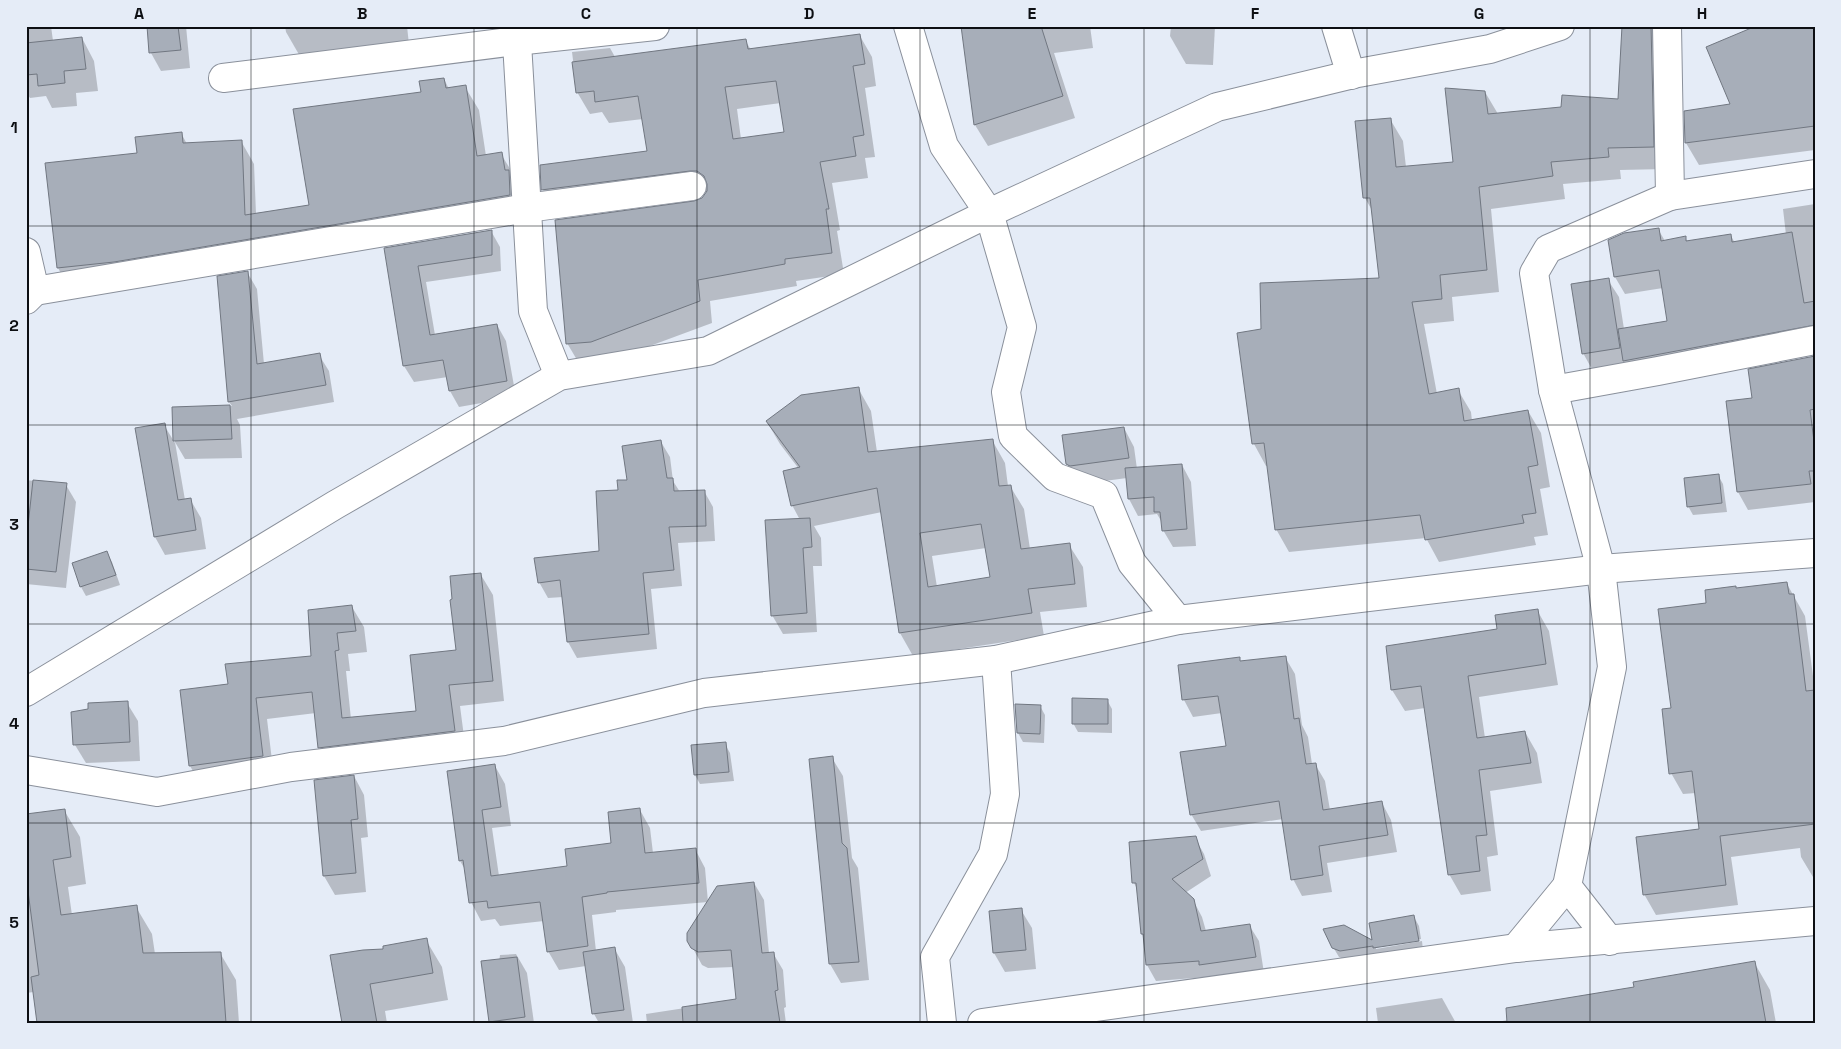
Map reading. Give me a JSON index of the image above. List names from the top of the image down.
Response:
{
  "grid": {
    "columns": [
      "A",
      "B",
      "C",
      "D",
      "E",
      "F",
      "G",
      "H"
    ],
    "rows": [
      "1",
      "2",
      "3",
      "4",
      "5"
    ]
  }
}
